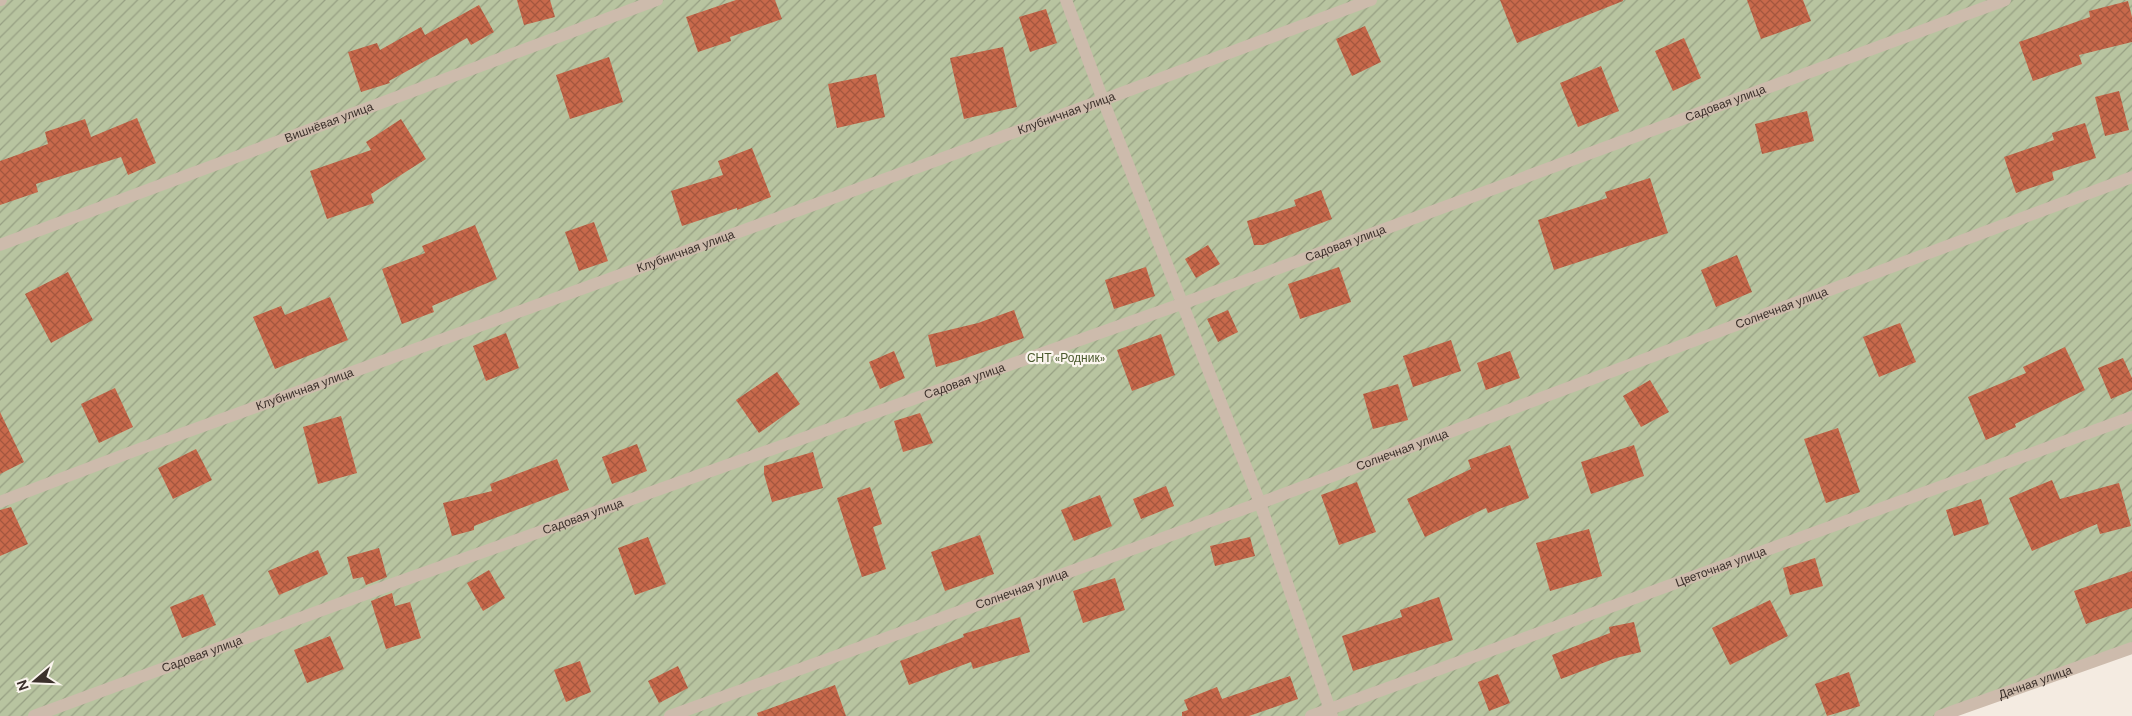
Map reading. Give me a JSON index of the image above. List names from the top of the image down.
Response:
{
  "streets": {
    "street": [
      "Садовая улица",
      "Клубничная улица",
      "Вишнёвая улица",
      "Солнечная улица",
      "Цветочная улица",
      "Дачная улица"
    ]
  },
  "parks": ["СНТ «Родник»"],
  "north": "left"
}
